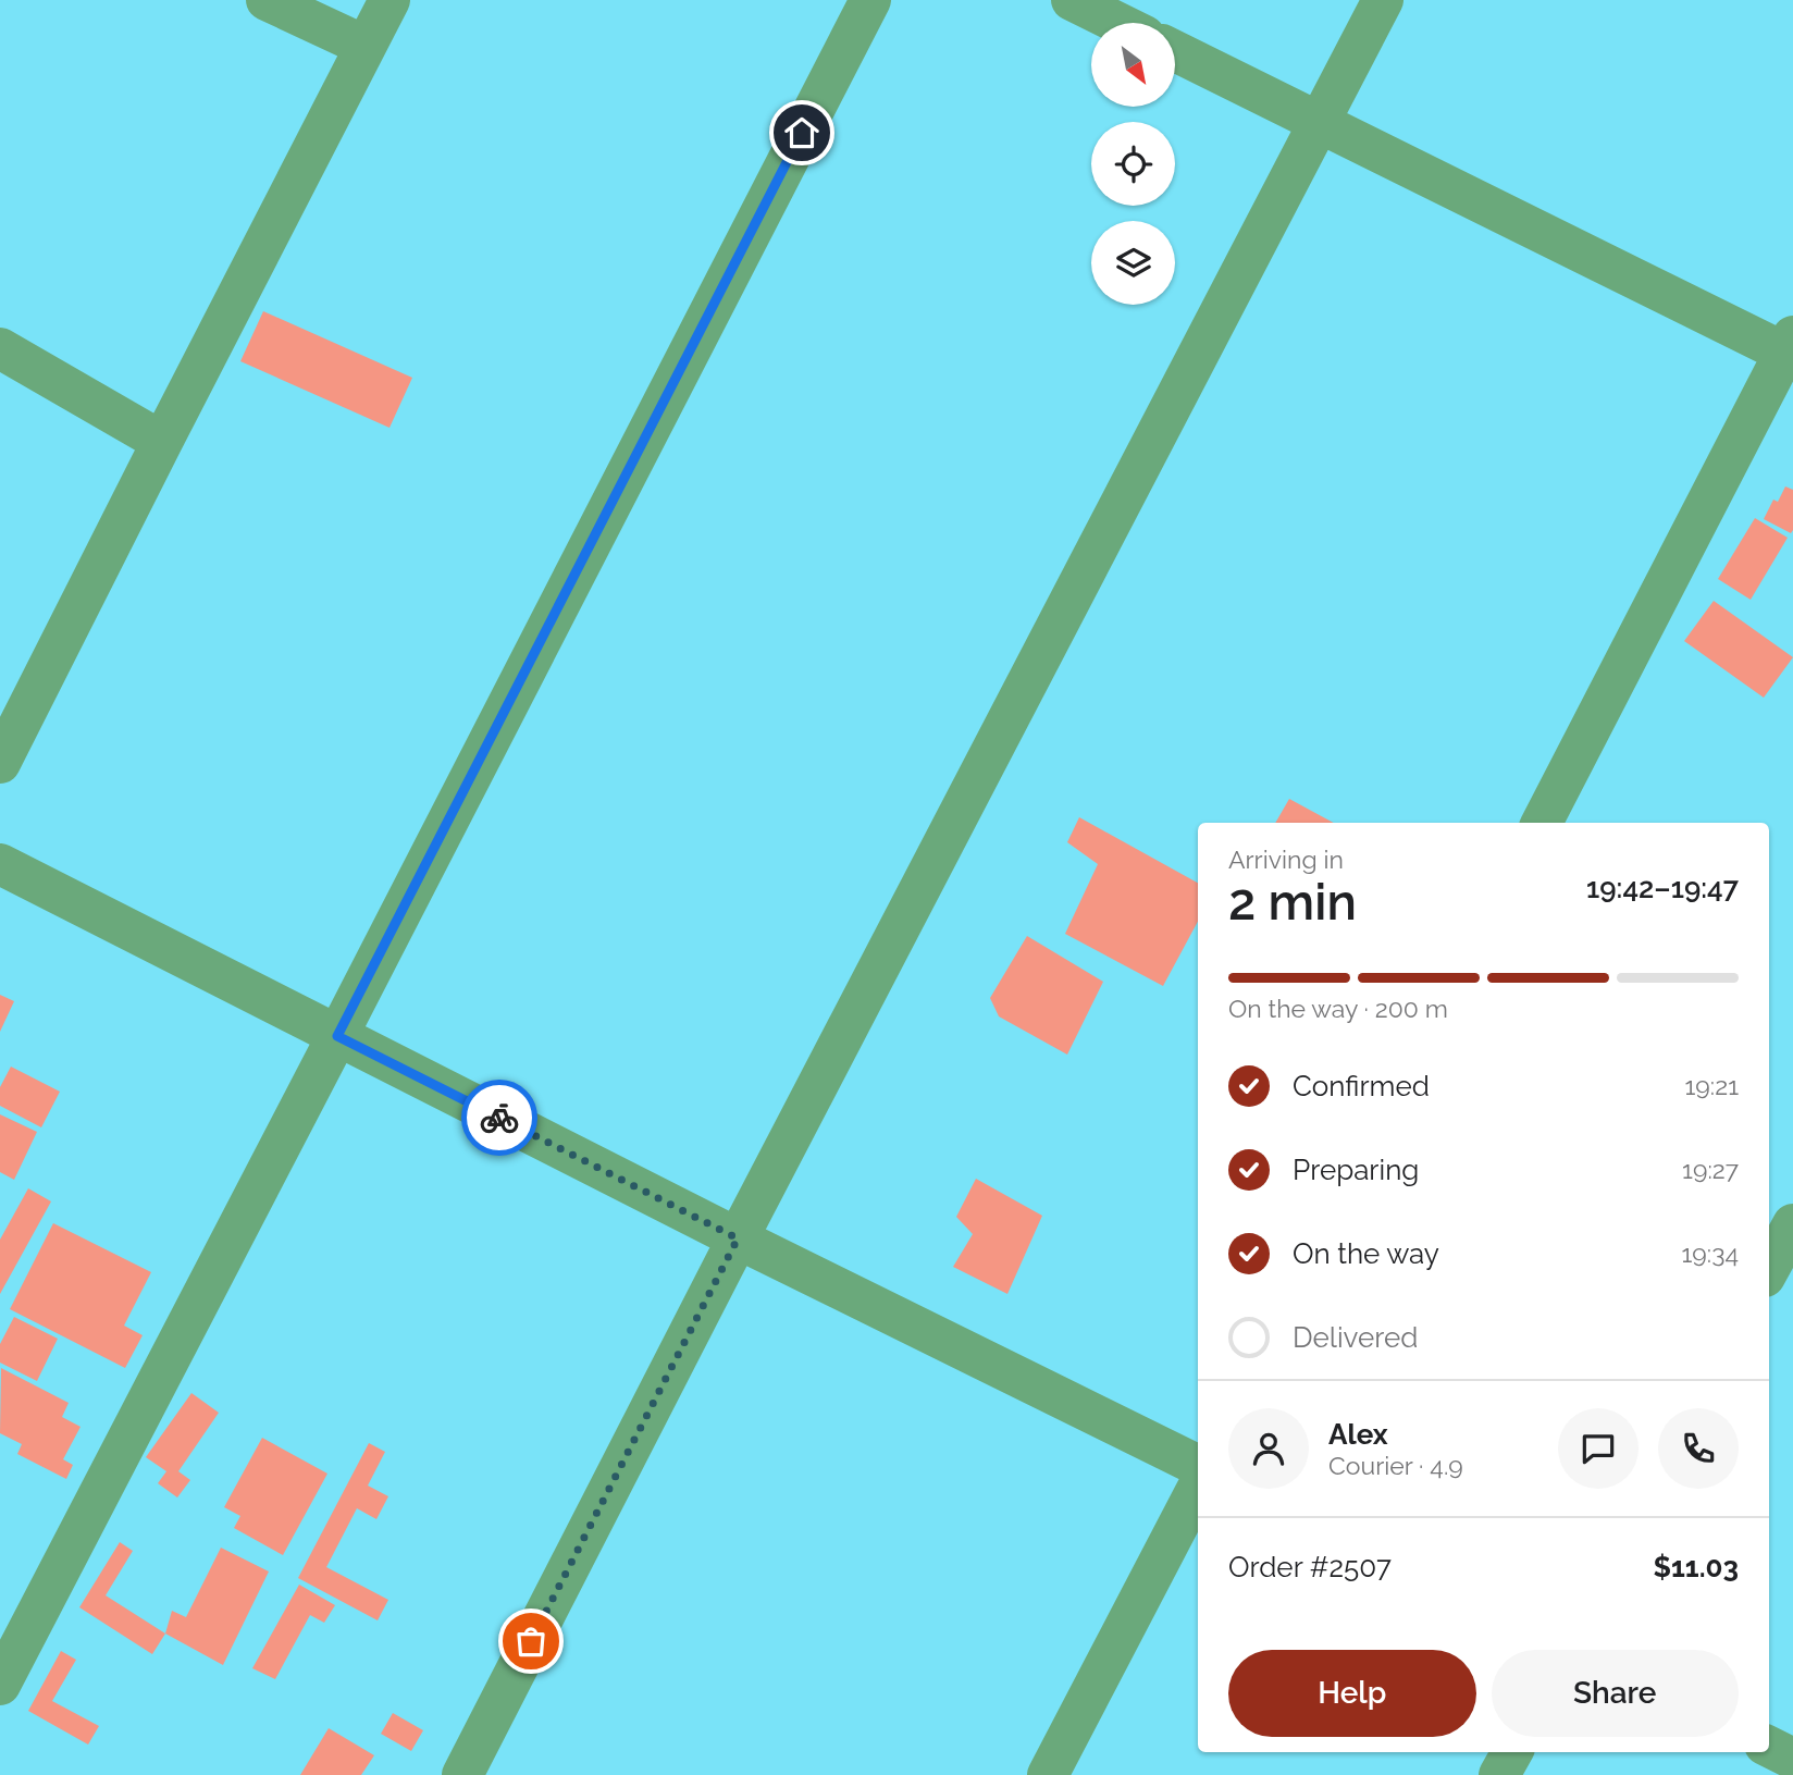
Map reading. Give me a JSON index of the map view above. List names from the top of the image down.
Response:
{
  "north": "bottom right",
  "page": {
    "heading": ["2 min", "Arriving in", "19:42–19:47"],
    "panel": [
      "Alex",
      "Courier · 4.9",
      "Order #2507",
      "$11.03"
    ],
    "bar": "On the way · 200 m",
    "list": [
      ["Confirmed", "19:21"],
      ["Preparing", "19:27"],
      ["On the way", "19:34"],
      "Delivered"
    ],
    "buttons": ["Help", "Share"]
  }
}
